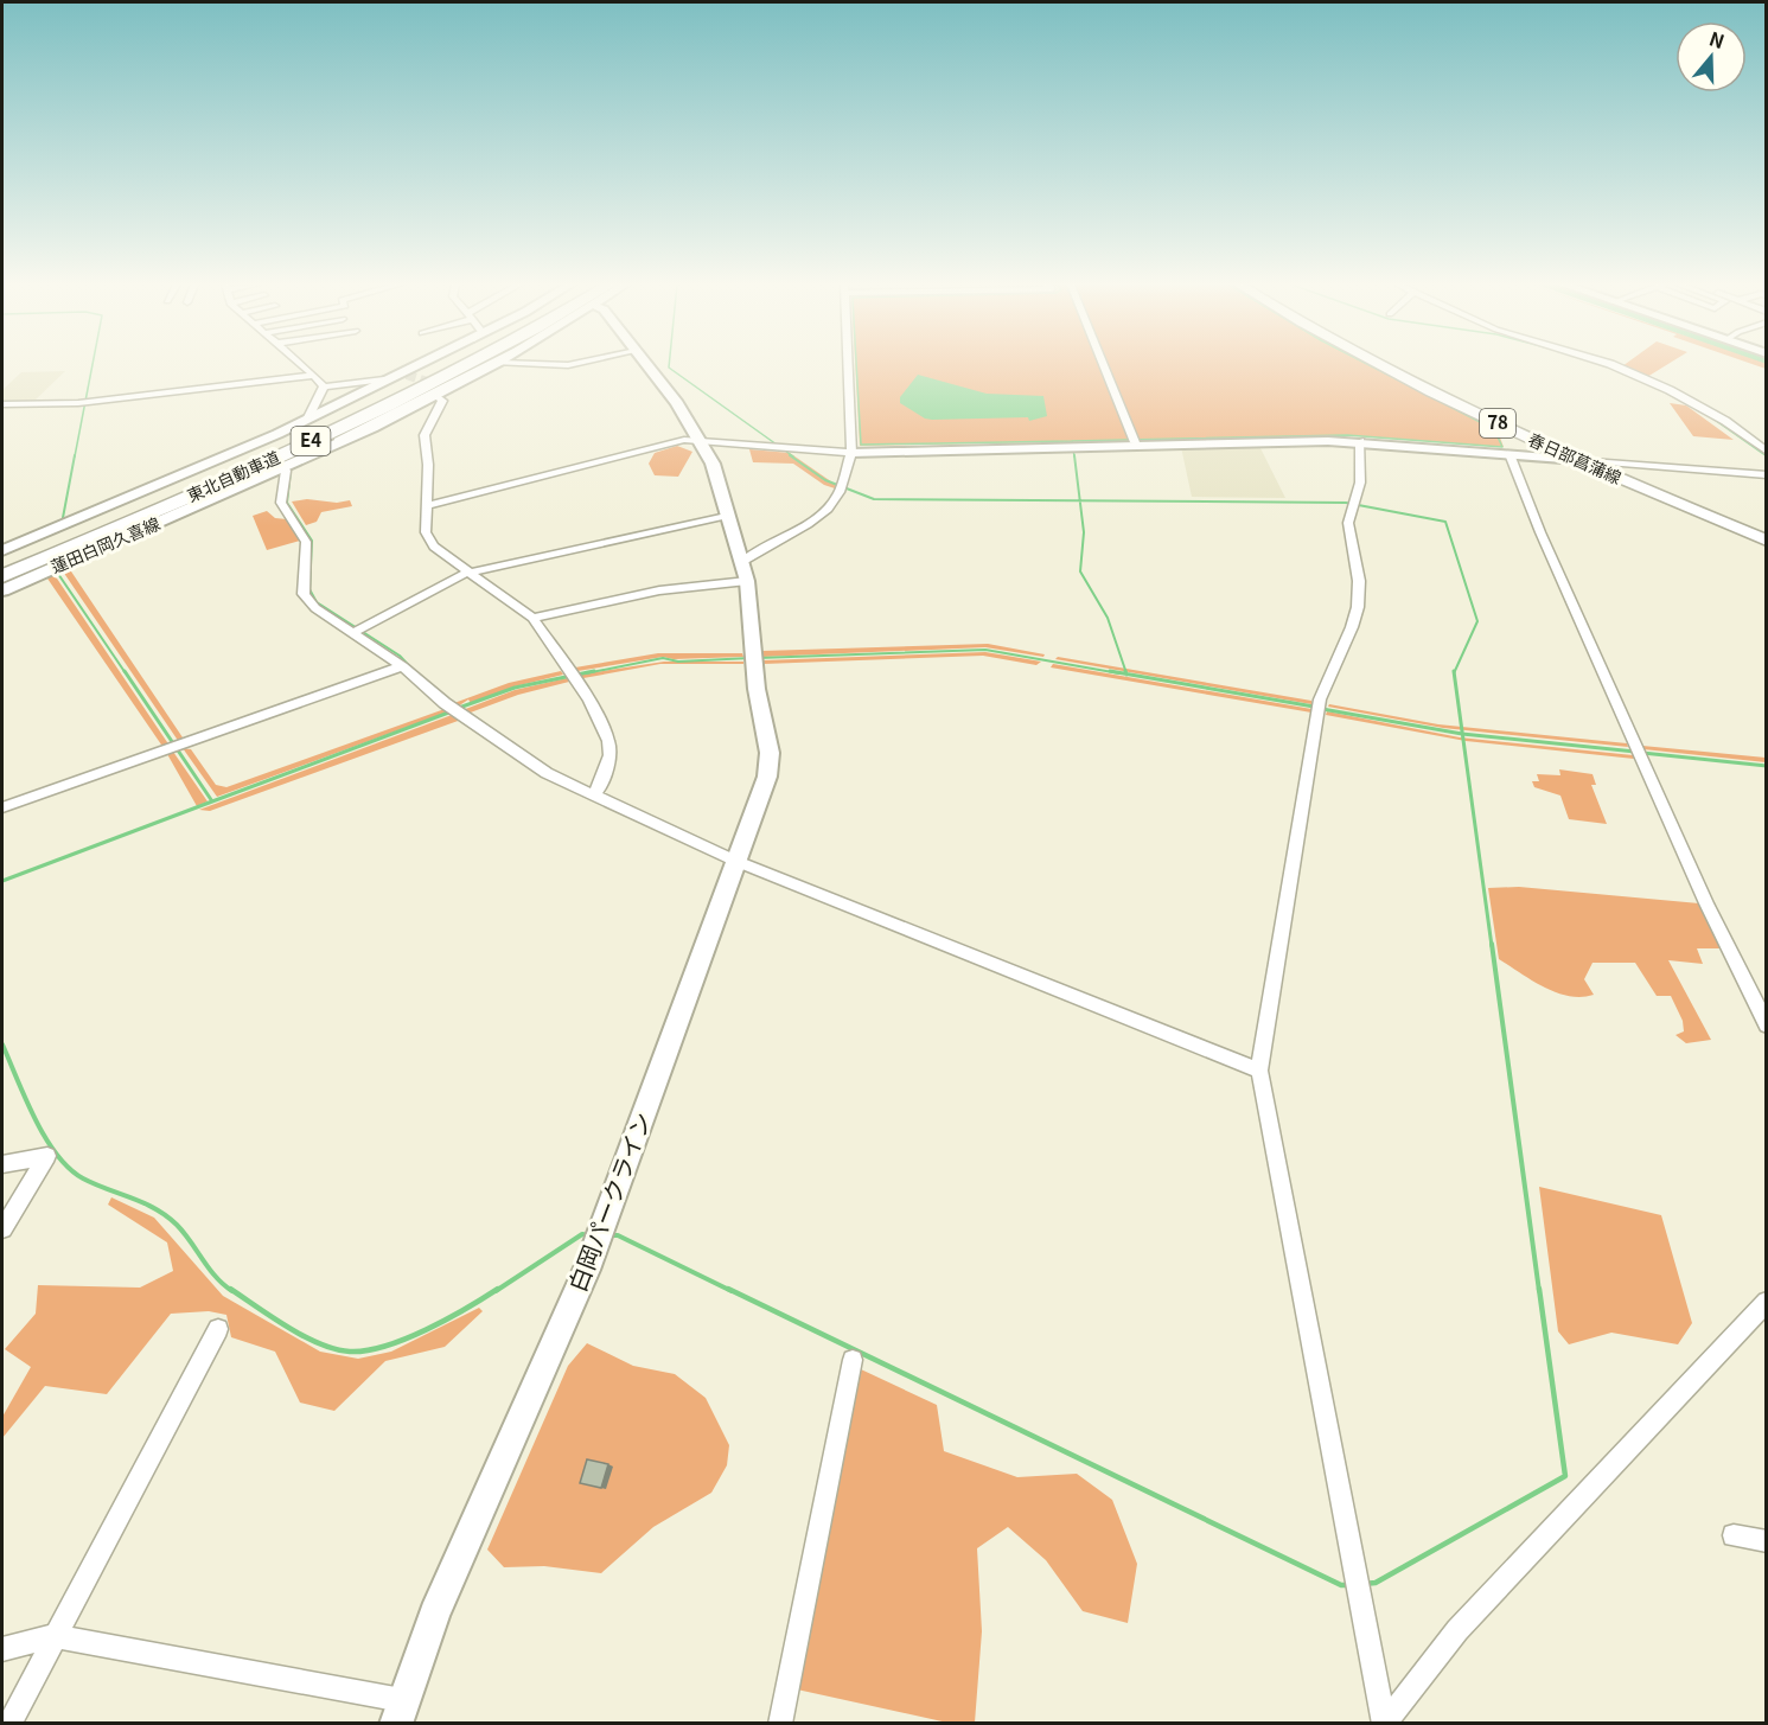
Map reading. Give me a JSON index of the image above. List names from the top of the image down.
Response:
{
  "streets": {
    "highway": ["E4", "東北自動車道"],
    "main road": ["78", "春日部菖蒲線"],
    "street": ["蓮田白岡久喜線", "白岡パークライン"]
  },
  "north": "top"
}
